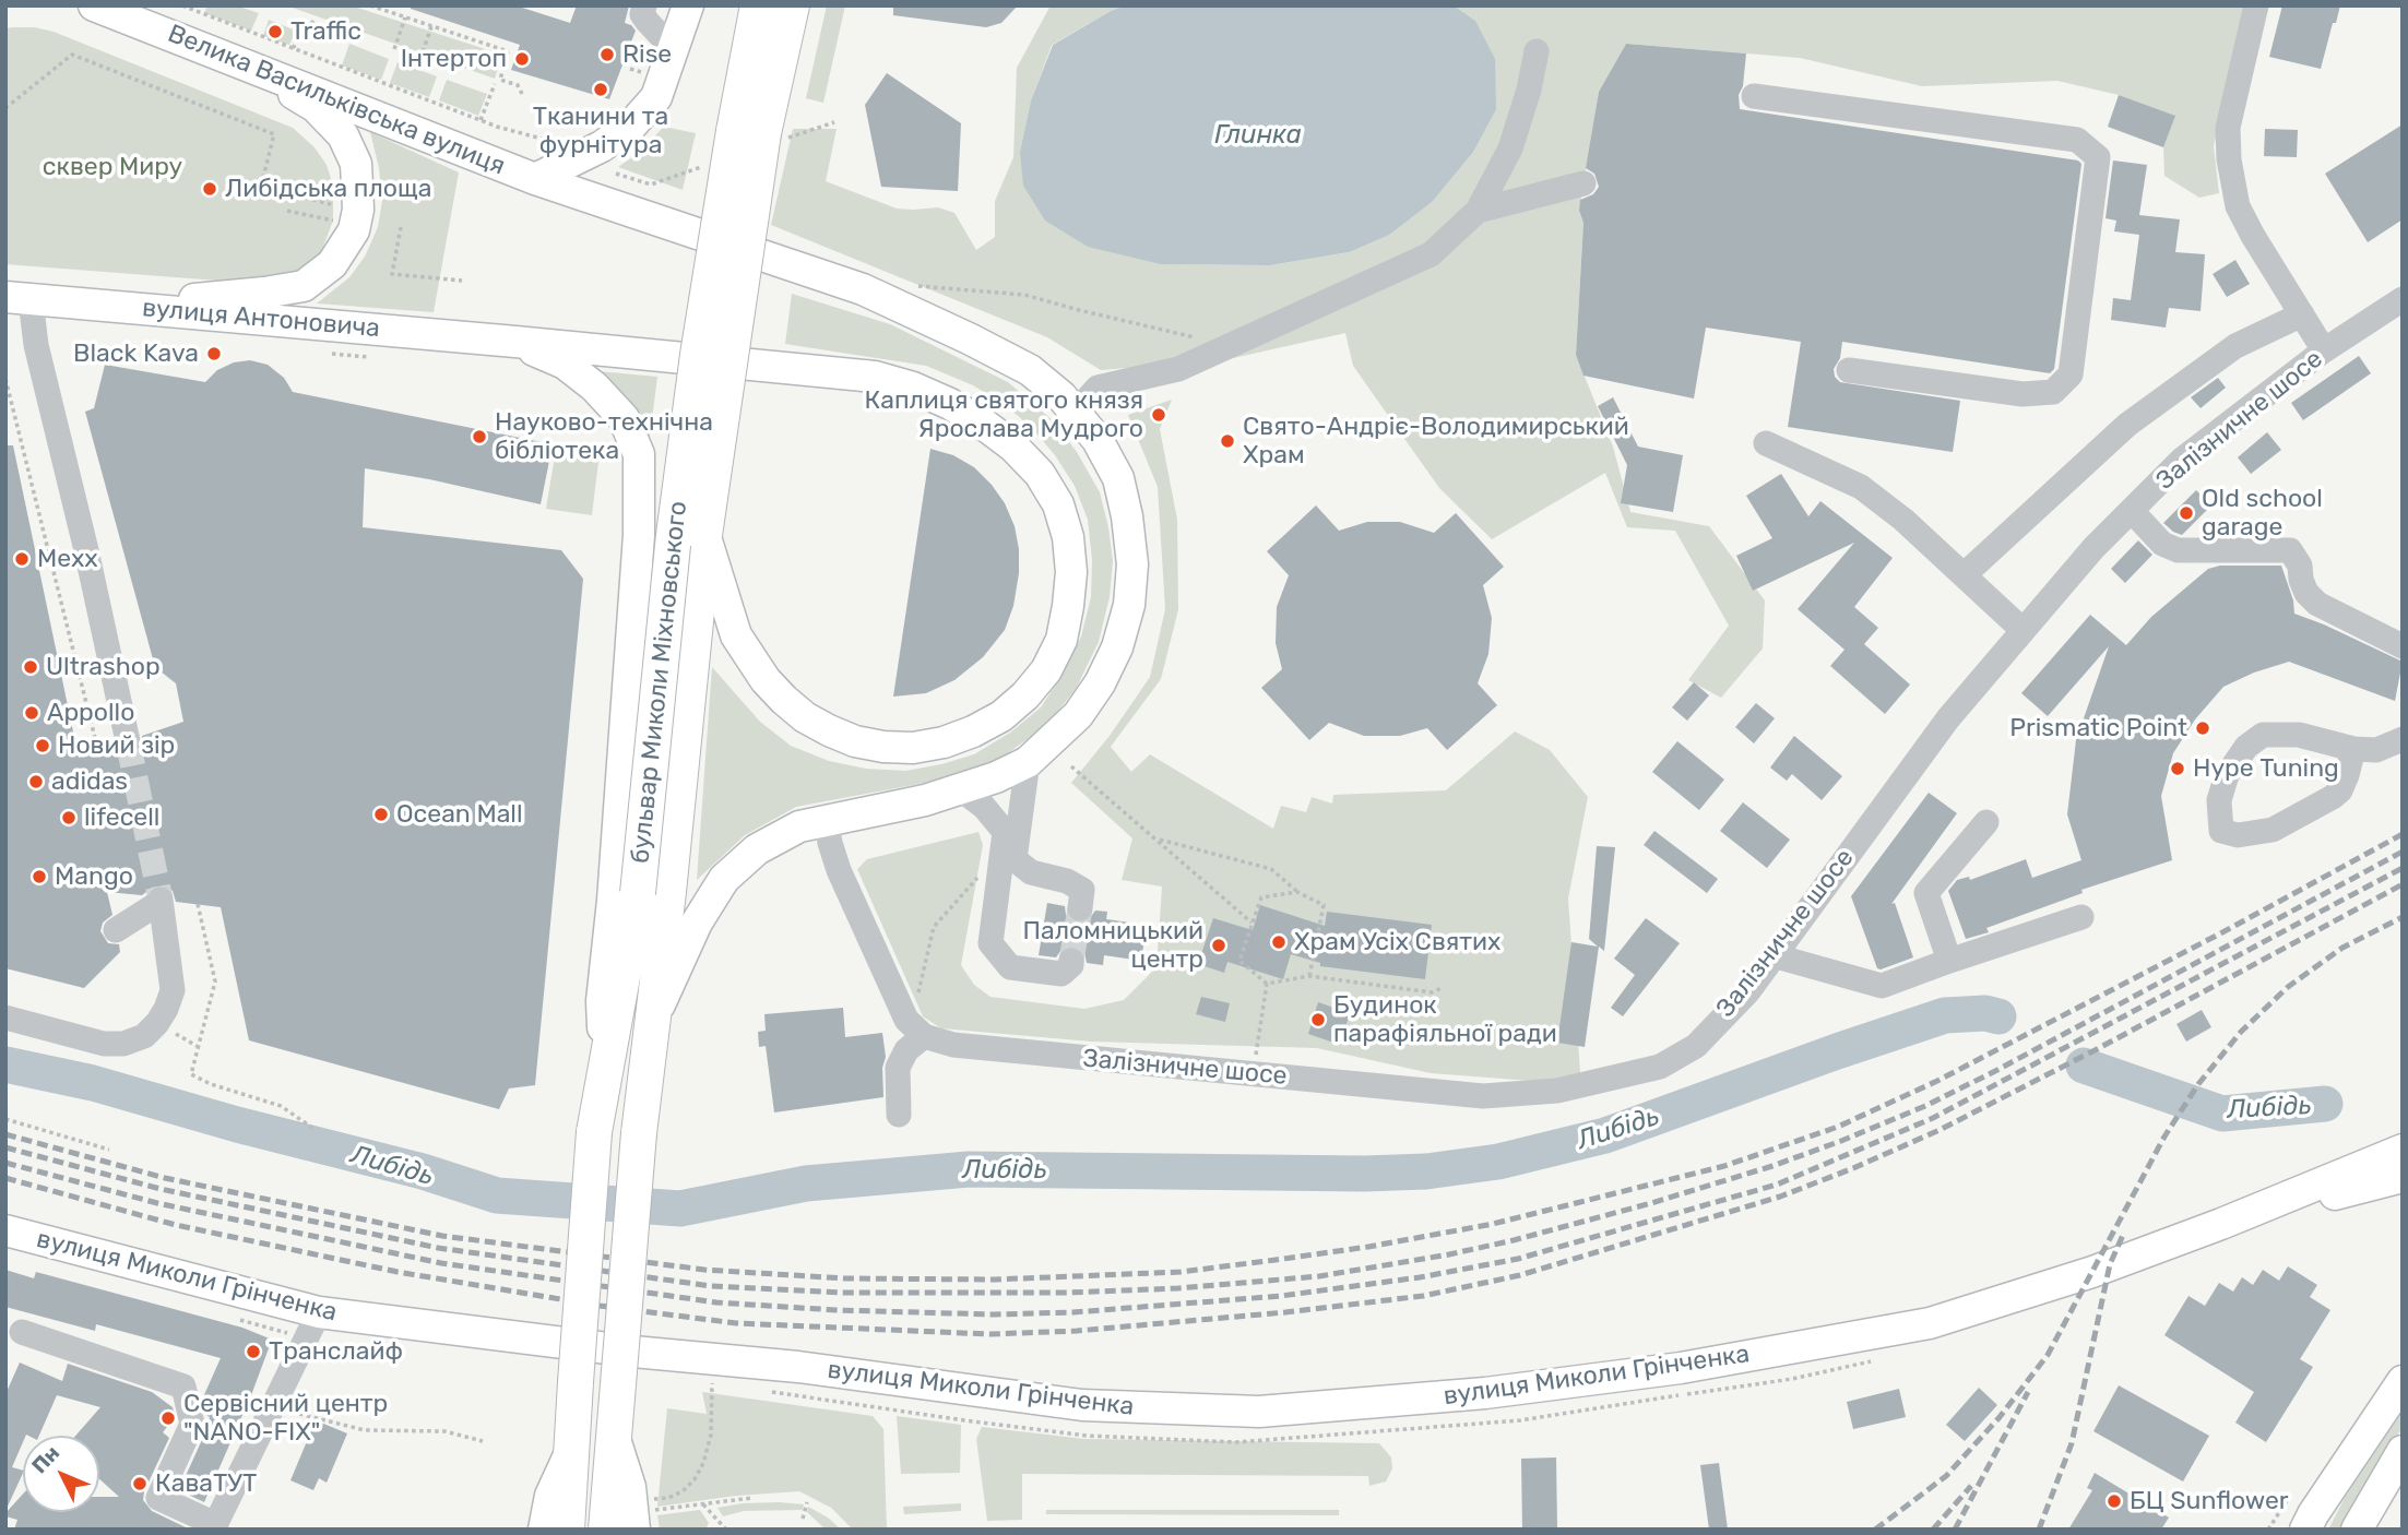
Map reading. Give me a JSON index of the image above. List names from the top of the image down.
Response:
{
  "streets": {
    "highway": ["бульвар Миколи Міхновського"],
    "main road": ["Велика Васильківська вулиця", "вулиця Антоновича", "вулиця Миколи Грінченка"],
    "street": ["Залізничне шосе"]
  },
  "crossings": [
    ["вулиця Антоновича", "бульвар Миколи Міхновського"]
  ],
  "water": ["Глинка", "Либідь"],
  "parks": ["сквер Миру"],
  "places": [
    "Traffic",
    "Rise",
    "Інтертоп",
    "Тканини та фурнітура",
    "Либідська площа",
    "Black Kava",
    "Каплиця святого князя Ярослава Мудрого",
    "Науково-технічна бібліотека",
    "Свято-Андріє-Володимирський Храм",
    "Old school garage",
    "Mexx",
    "Ultrashop",
    "Appollo",
    "Prismatic Point",
    "Новий зір",
    "Hype Tuning",
    "adidas",
    "Ocean Mall",
    "lifecell",
    "Mango",
    "Храм Усіх Святих",
    "Паломницький центр",
    "Будинок парафіяльної ради",
    "Транслайф",
    "Сервісний центр \"NANO-FIX\"",
    "КаваТУТ",
    "БЦ Sunflower"
  ],
  "north": "top left"
}
